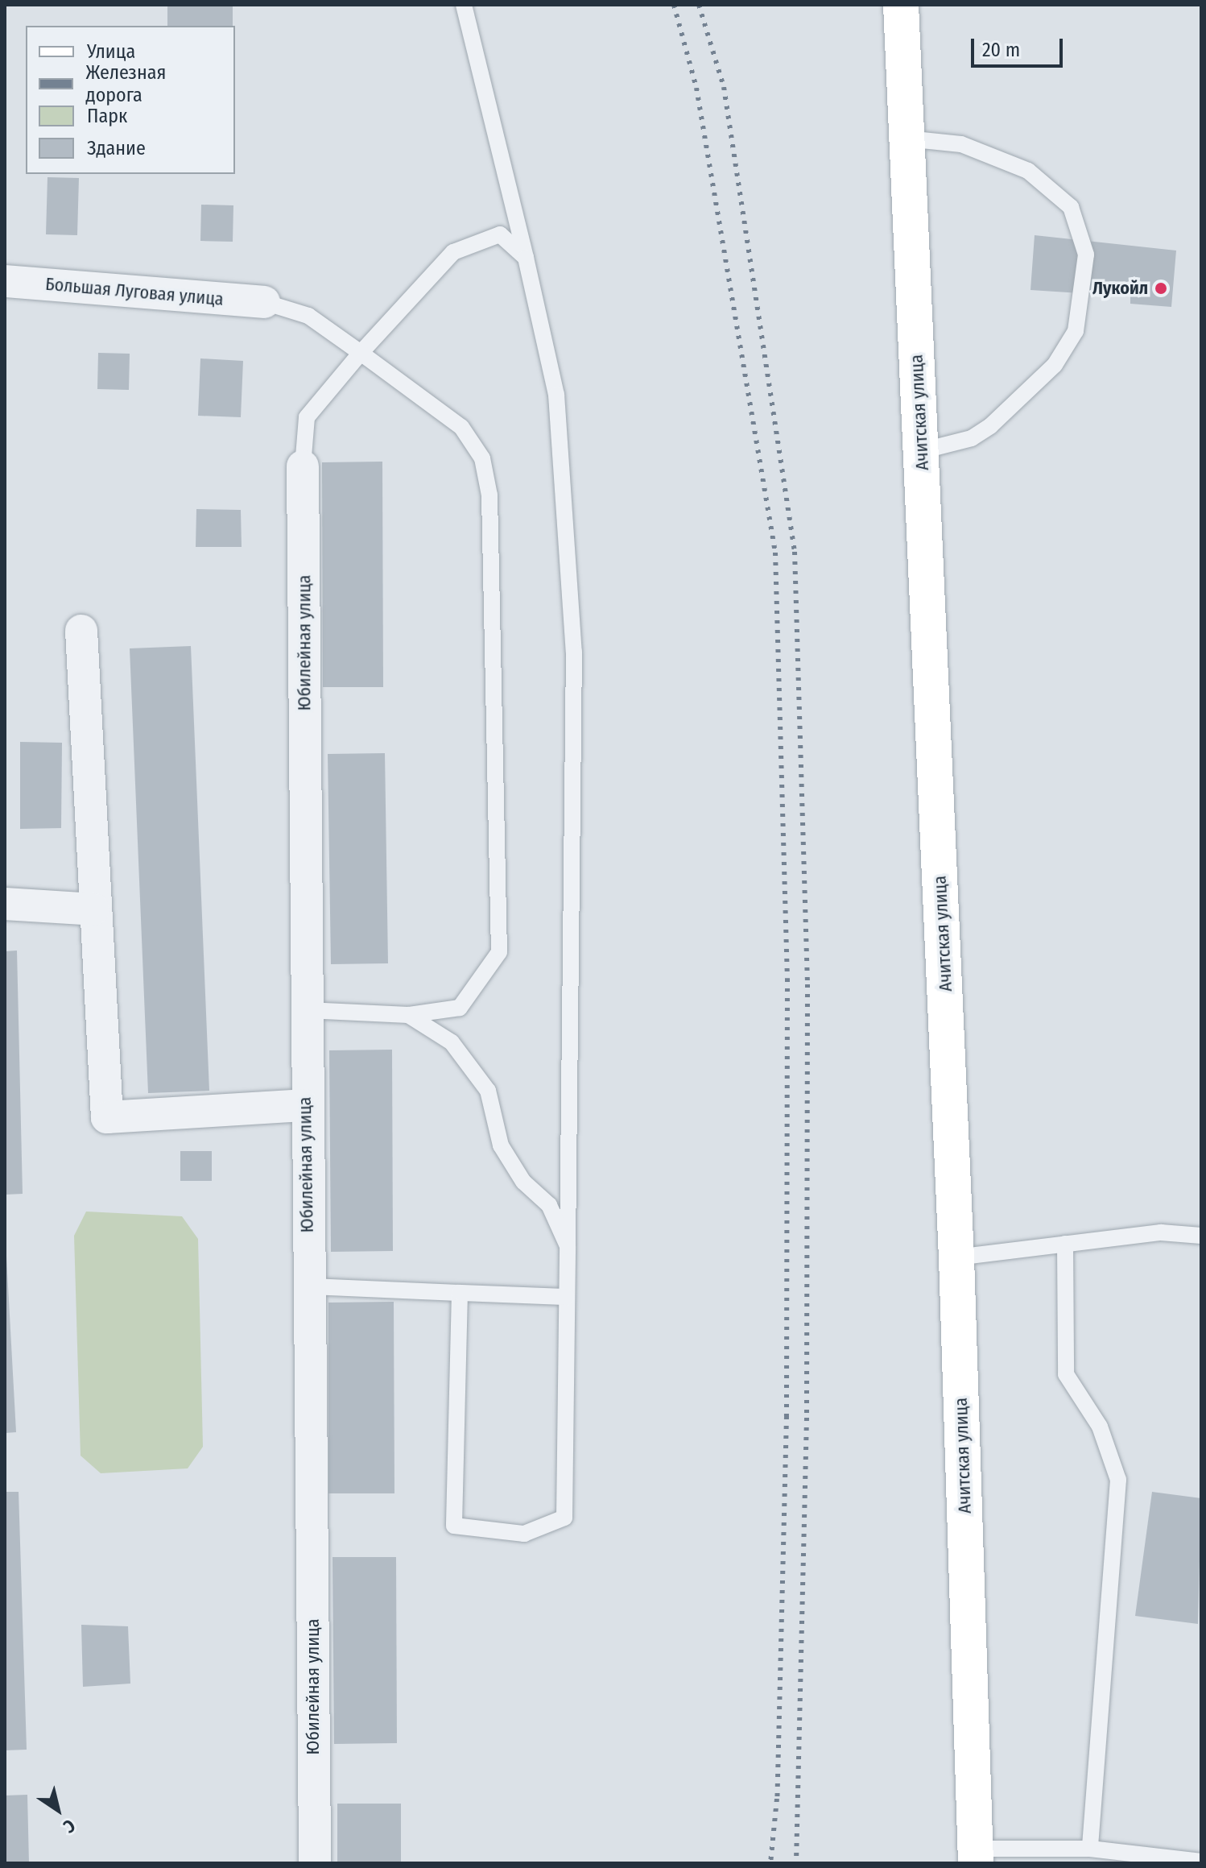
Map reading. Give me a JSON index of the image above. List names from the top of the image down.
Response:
{
  "streets": {
    "main road": ["Ачитская улица"],
    "street": ["Большая Луговая улица", "Юбилейная улица"]
  },
  "places": ["Лукойл"],
  "legend": [
    "Улица",
    "Железная дорога",
    "Парк",
    "Здание"
  ],
  "scale_bar": "20 m",
  "north": "bottom right"
}
